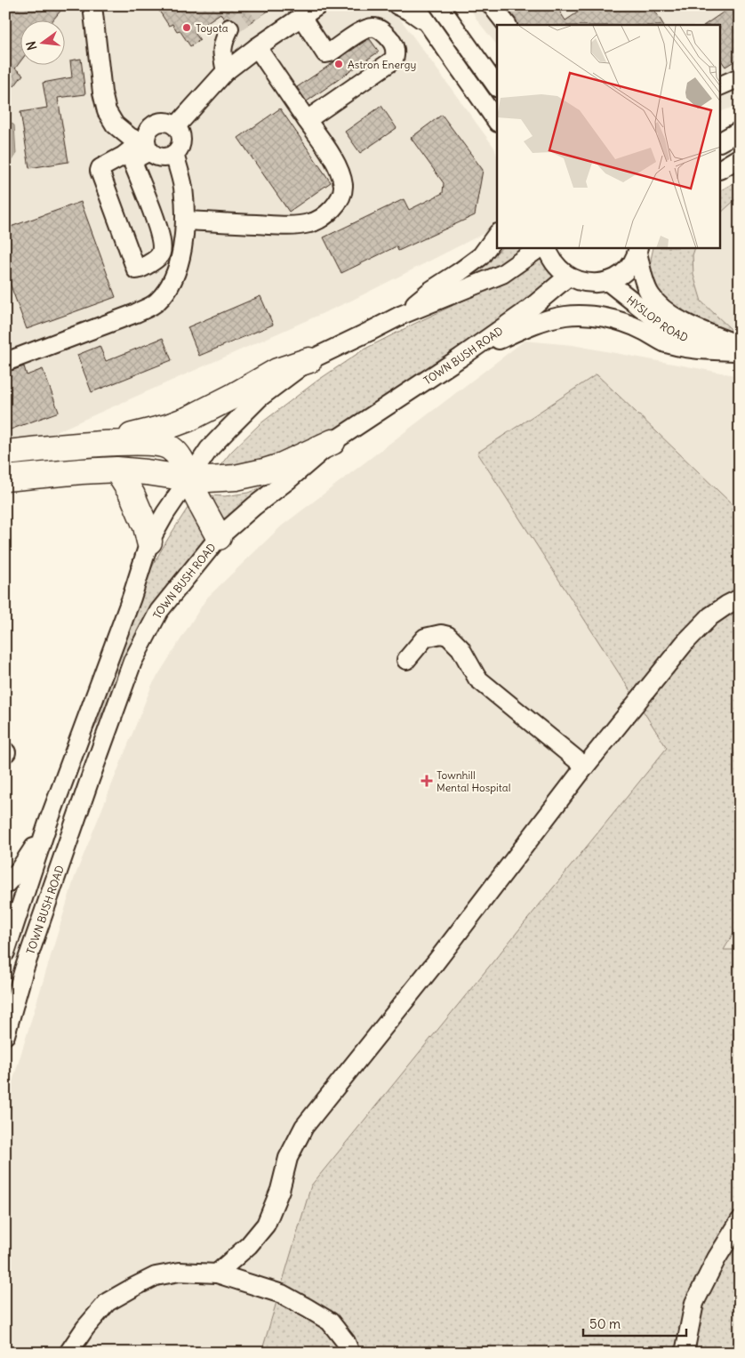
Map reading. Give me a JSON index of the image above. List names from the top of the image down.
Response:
{
  "streets": {
    "street": ["HYSLOP ROAD", "TOWN BUSH ROAD"]
  },
  "places": {
    "other": ["Toyota", "Astron Energy"],
    "health": ["Townhill Mental Hospital"]
  },
  "scale_bar": "50 m",
  "north": "left"
}
